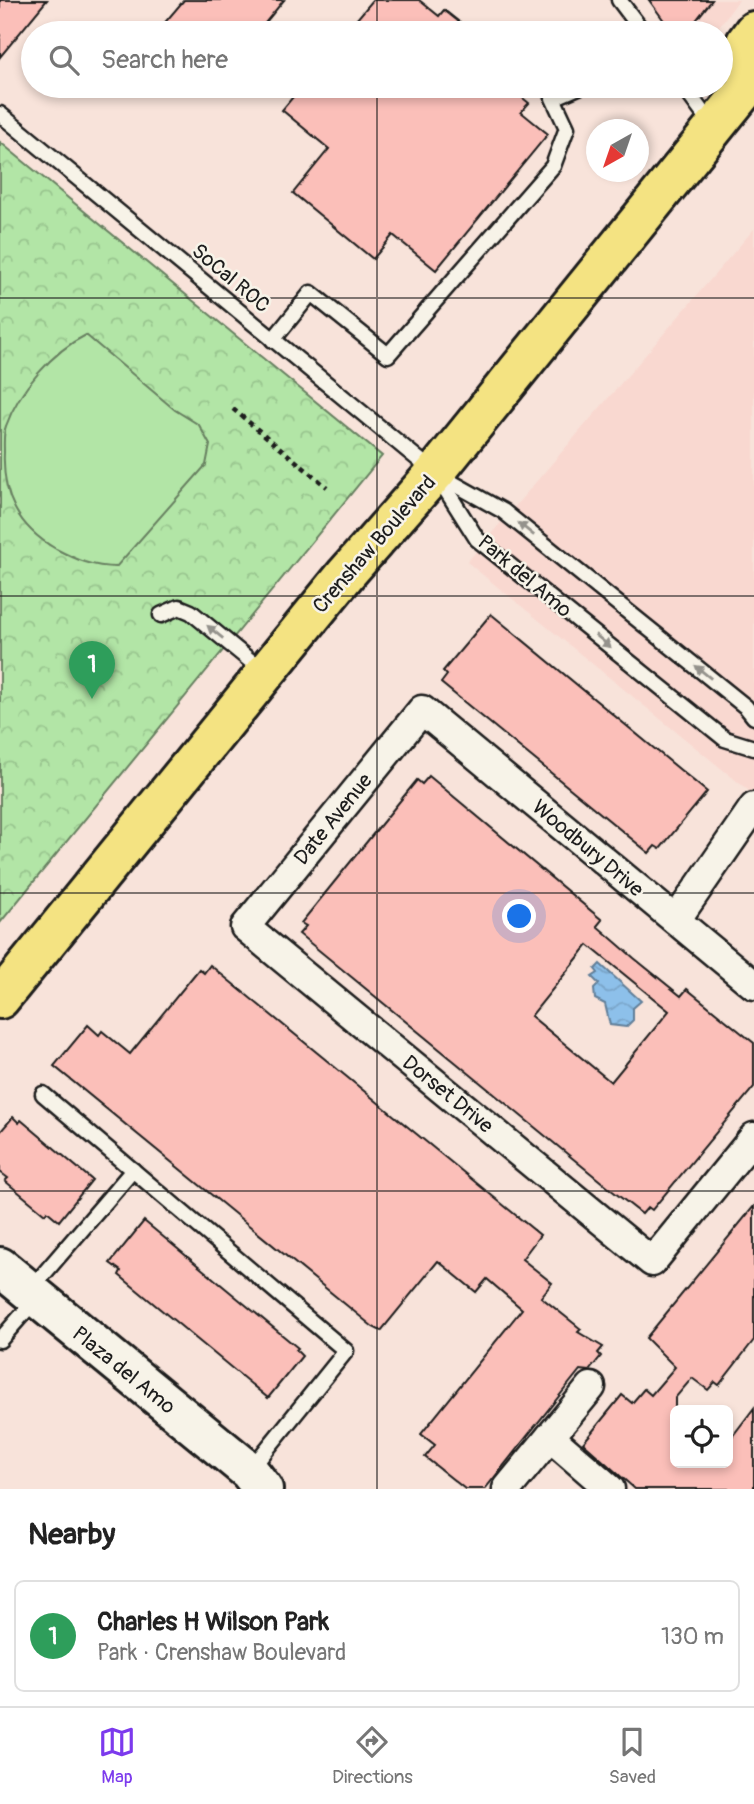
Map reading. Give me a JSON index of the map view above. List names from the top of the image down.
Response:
{
  "streets": {
    "main road": ["Crenshaw Boulevard", "Plaza del Amo"],
    "street": ["Date Avenue", "Woodbury Drive", "Dorset Drive"],
    "lane": ["SoCal ROC", "Park del Amo"]
  },
  "crossings": [
    ["SoCal ROC", "Crenshaw Boulevard"],
    ["SoCal ROC", "Park del Amo"],
    ["Crenshaw Boulevard", "Park del Amo"],
    ["Date Avenue", "Woodbury Drive"],
    ["Date Avenue", "Dorset Drive"]
  ],
  "north": "bottom left",
  "page": {
    "search": "Search here",
    "pins": "1",
    "heading": "Nearby",
    "list": [
      {
        "mark": "1",
        "name": "Charles H Wilson Park",
        "note": "Park · Crenshaw Boulevard",
        "value": "130 m"
      }
    ],
    "nav": ["Map", "Directions", "Saved"]
  }
}
